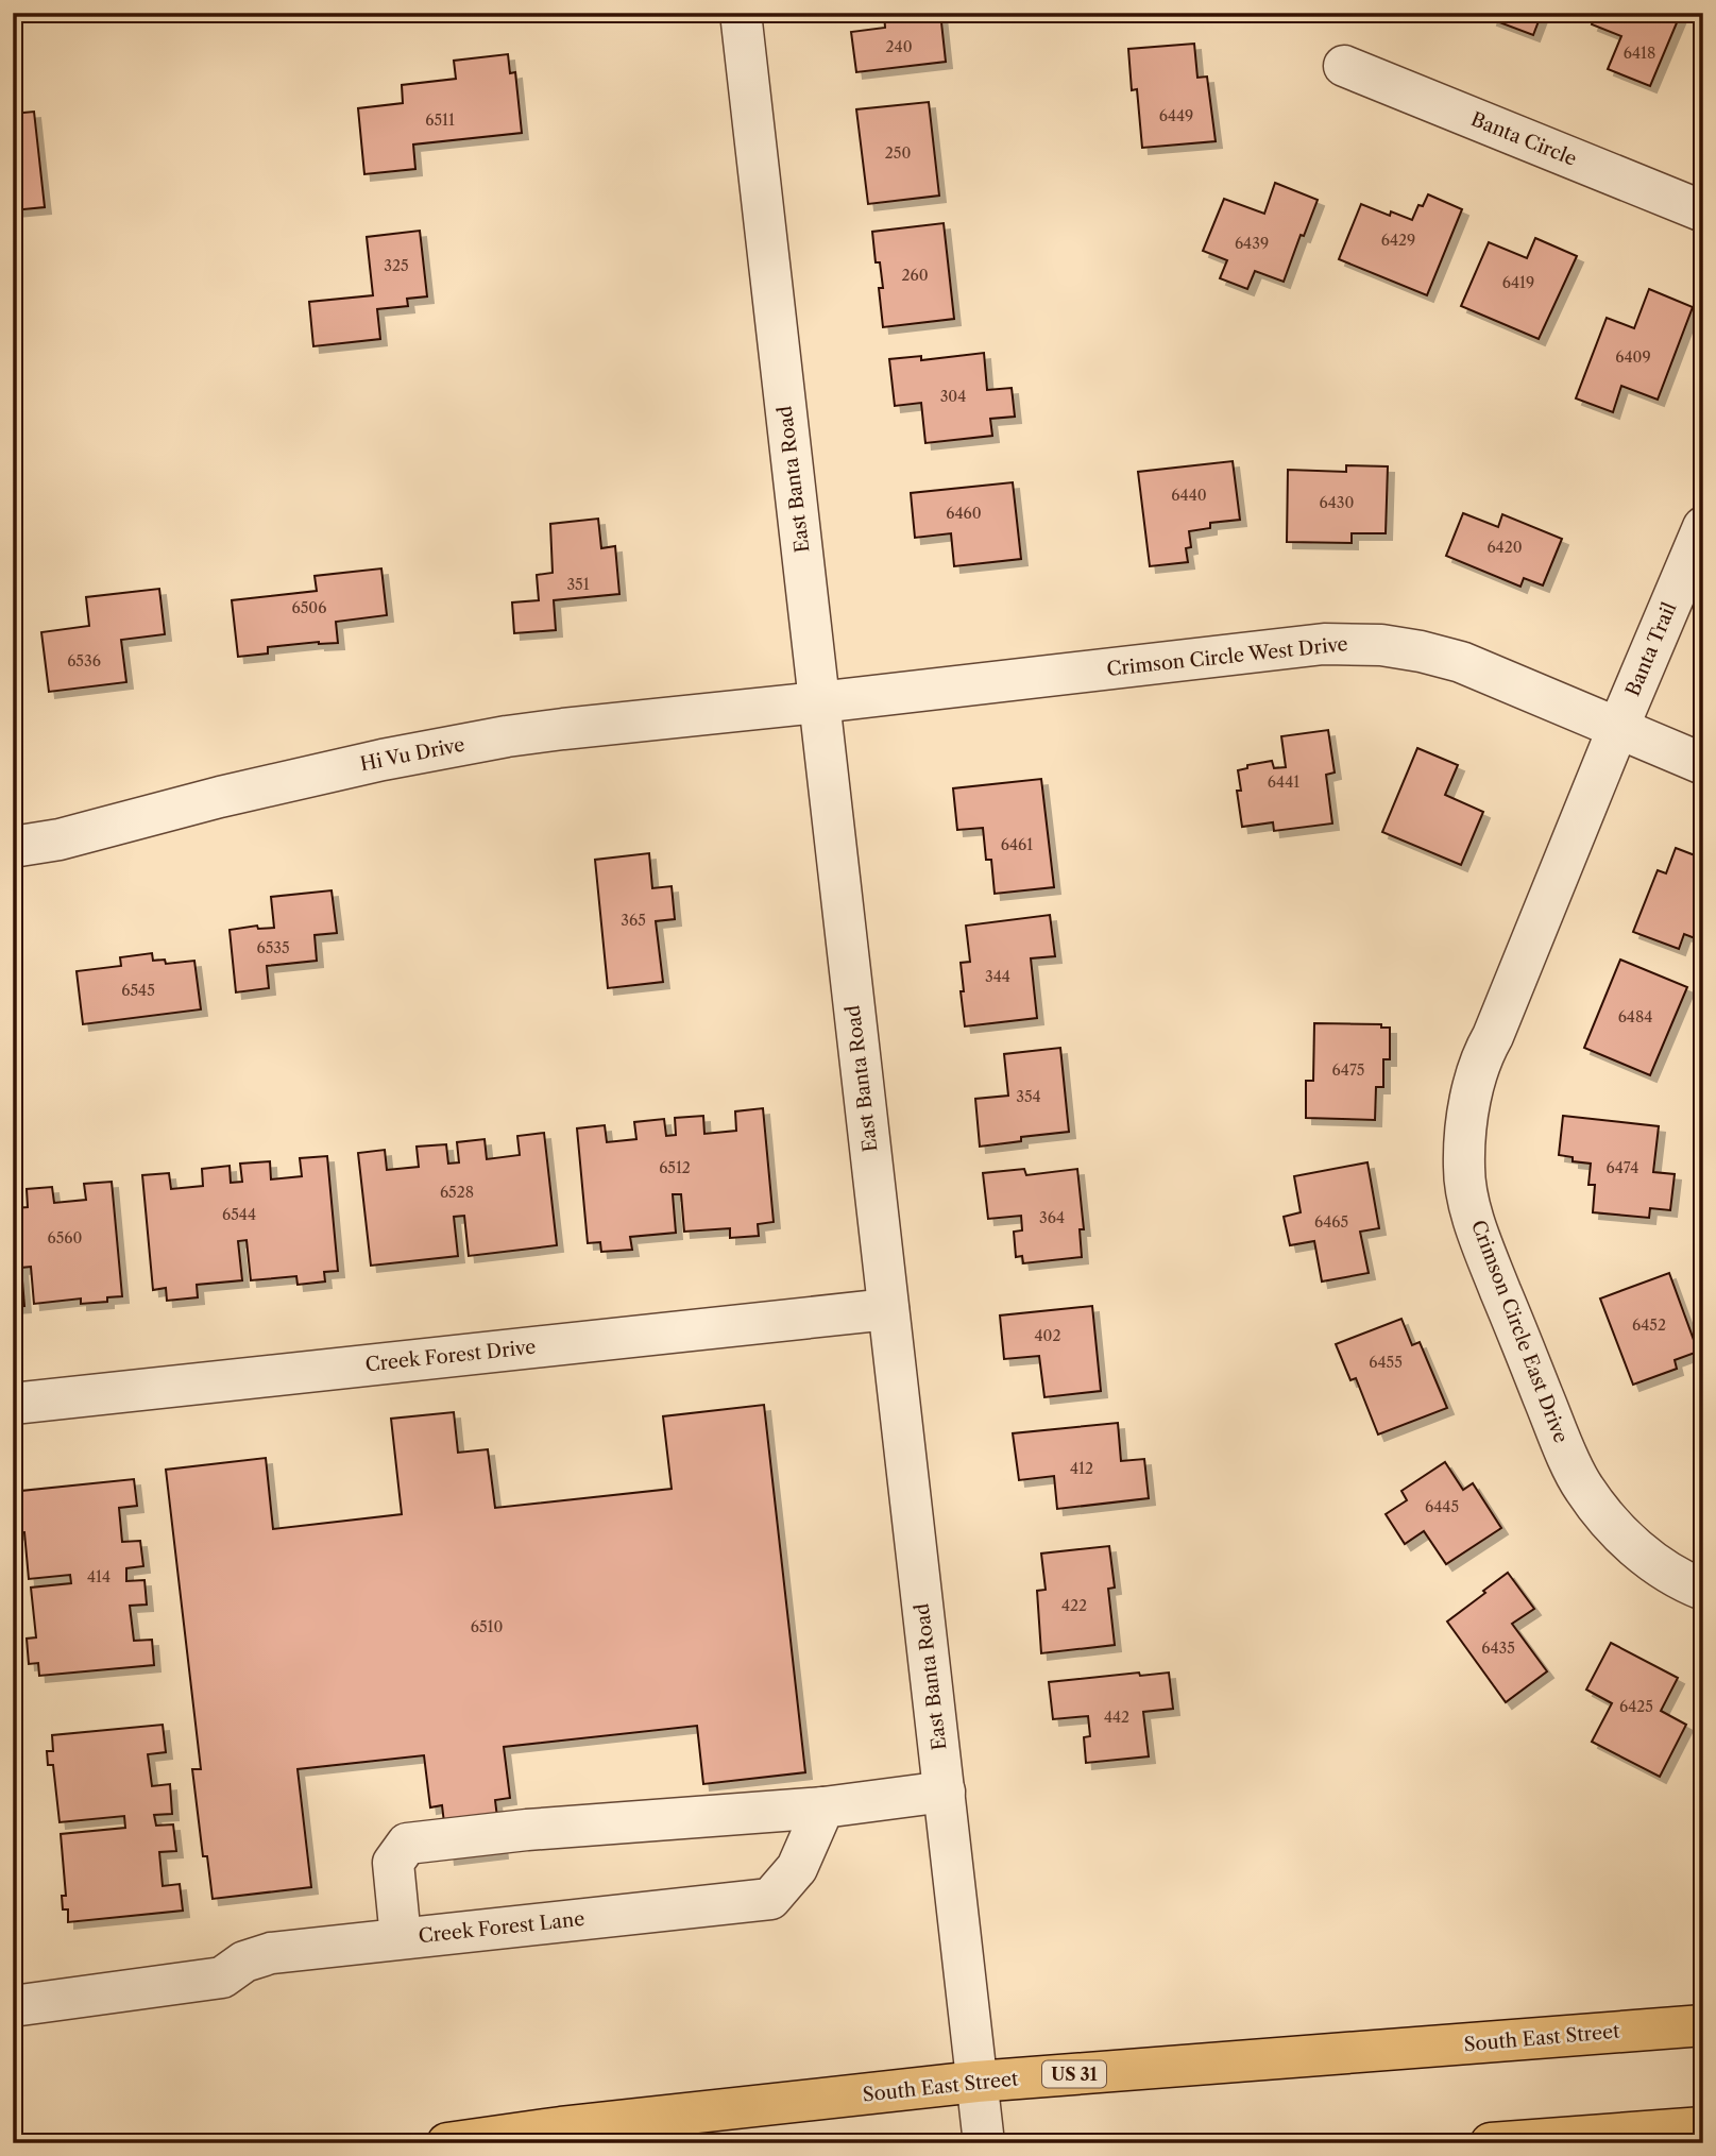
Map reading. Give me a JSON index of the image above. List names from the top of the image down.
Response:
{
  "streets": {
    "main road": ["South East Street", "US 31"],
    "street": [
      "Banta Circle",
      "East Banta Road",
      "Banta Trail",
      "Crimson Circle West Drive",
      "Hi Vu Drive",
      "Crimson Circle East Drive",
      "Creek Forest Drive",
      "Creek Forest Lane"
    ]
  },
  "crossings": [
    ["East Banta Road", "Crimson Circle West Drive"],
    ["East Banta Road", "Hi Vu Drive"],
    ["East Banta Road", "Creek Forest Drive"],
    ["East Banta Road", "South East Street"],
    ["Banta Trail", "Crimson Circle West Drive"],
    ["Banta Trail", "Crimson Circle East Drive"],
    ["Crimson Circle West Drive", "Hi Vu Drive"],
    ["Crimson Circle West Drive", "Crimson Circle East Drive"]
  ],
  "house_numbers": [
    "240",
    "6418",
    "6449",
    "6511",
    "250",
    "6429",
    "6439",
    "325",
    "260",
    "6419",
    "6409",
    "304",
    "6440",
    "6430",
    "6460",
    "6420",
    "351",
    "6506",
    "6536",
    "6441",
    "6461",
    "365",
    "6535",
    "344",
    "6545",
    "6484",
    "6475",
    "354",
    "6512",
    "6474",
    "6528",
    "6544",
    "364",
    "6465",
    "6560",
    "6452",
    "402",
    "6455",
    "412",
    "6445",
    "414",
    "422",
    "6510",
    "6435",
    "6425",
    "442"
  ]
}
